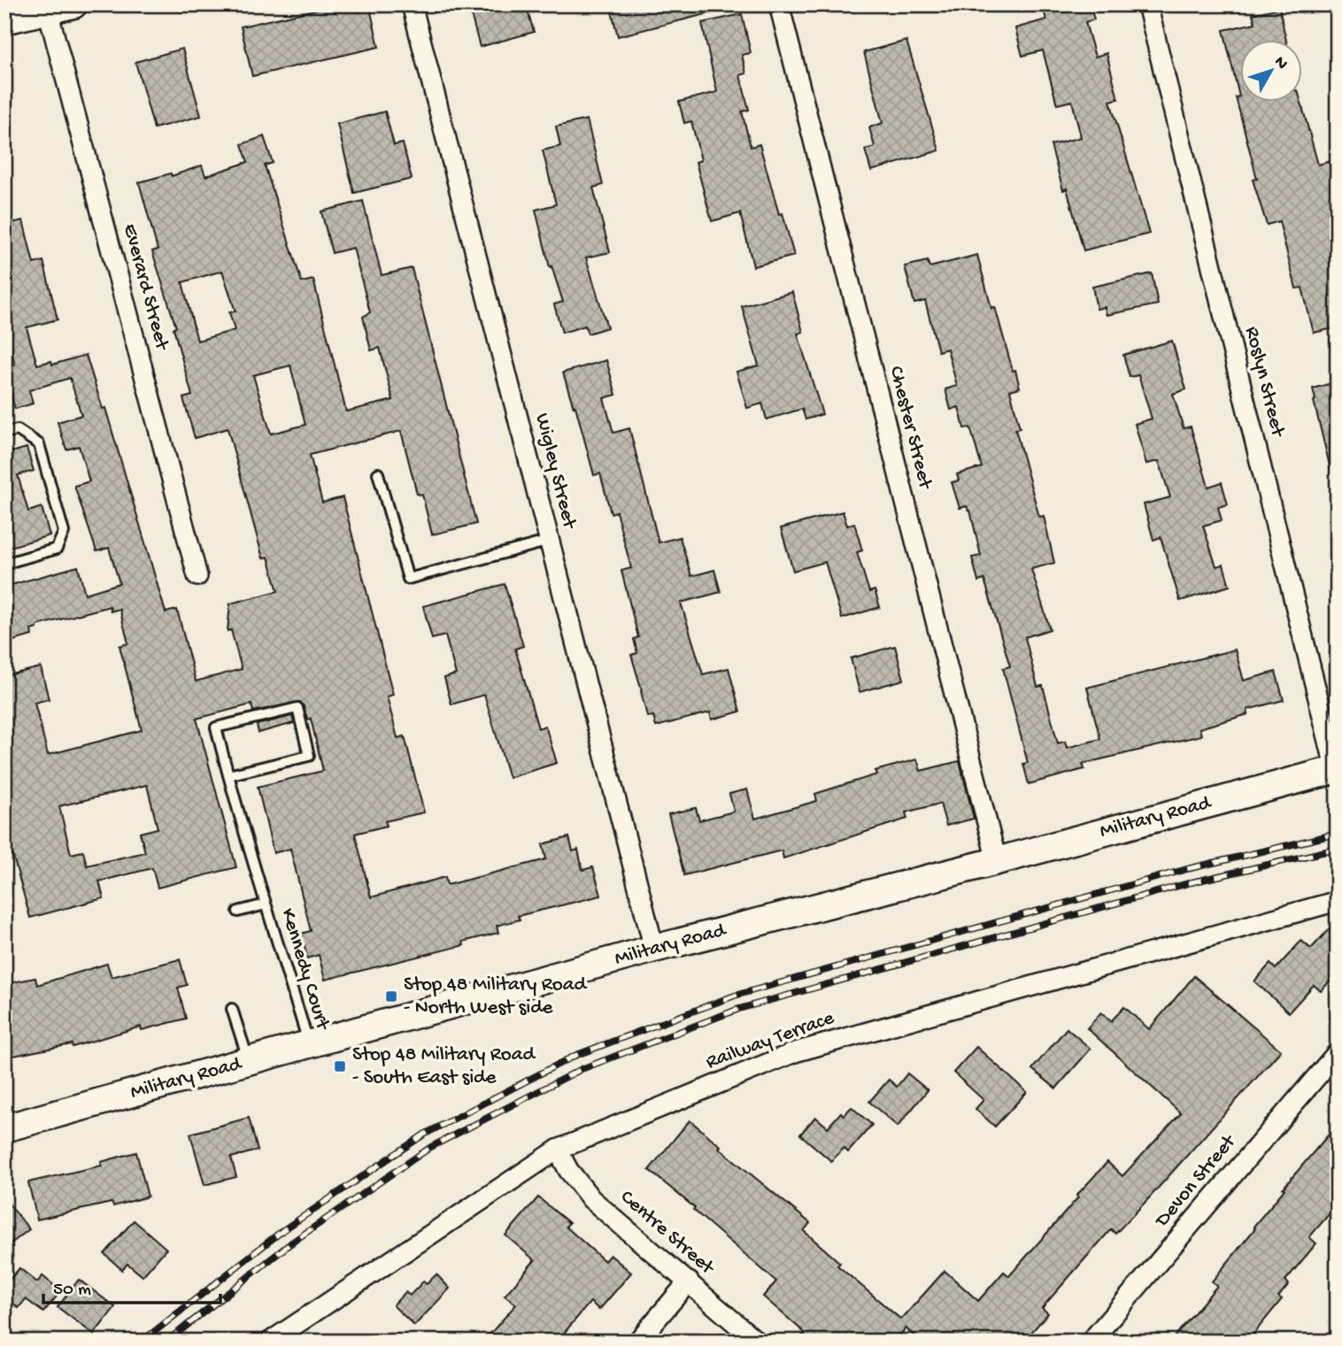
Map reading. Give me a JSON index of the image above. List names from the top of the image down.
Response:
{
  "streets": {
    "main road": ["Military Road"],
    "street": [
      "Everard Street",
      "Roslyn Street",
      "Chester Street",
      "Wigley Street",
      "Railway Terrace",
      "Devon Street",
      "Centre Street"
    ],
    "lane": ["Kennedy Court"]
  },
  "crossings": [
    ["Roslyn Street", "Military Road"],
    ["Chester Street", "Military Road"],
    ["Wigley Street", "Military Road"],
    ["Military Road", "Kennedy Court"],
    ["Railway Terrace", "Centre Street"]
  ],
  "places": {
    "transit": ["Stop 48 Military Road - North West side", "Stop 48 Military Road - South East side"]
  },
  "scale_bar": "50 m",
  "north": "top right"
}
